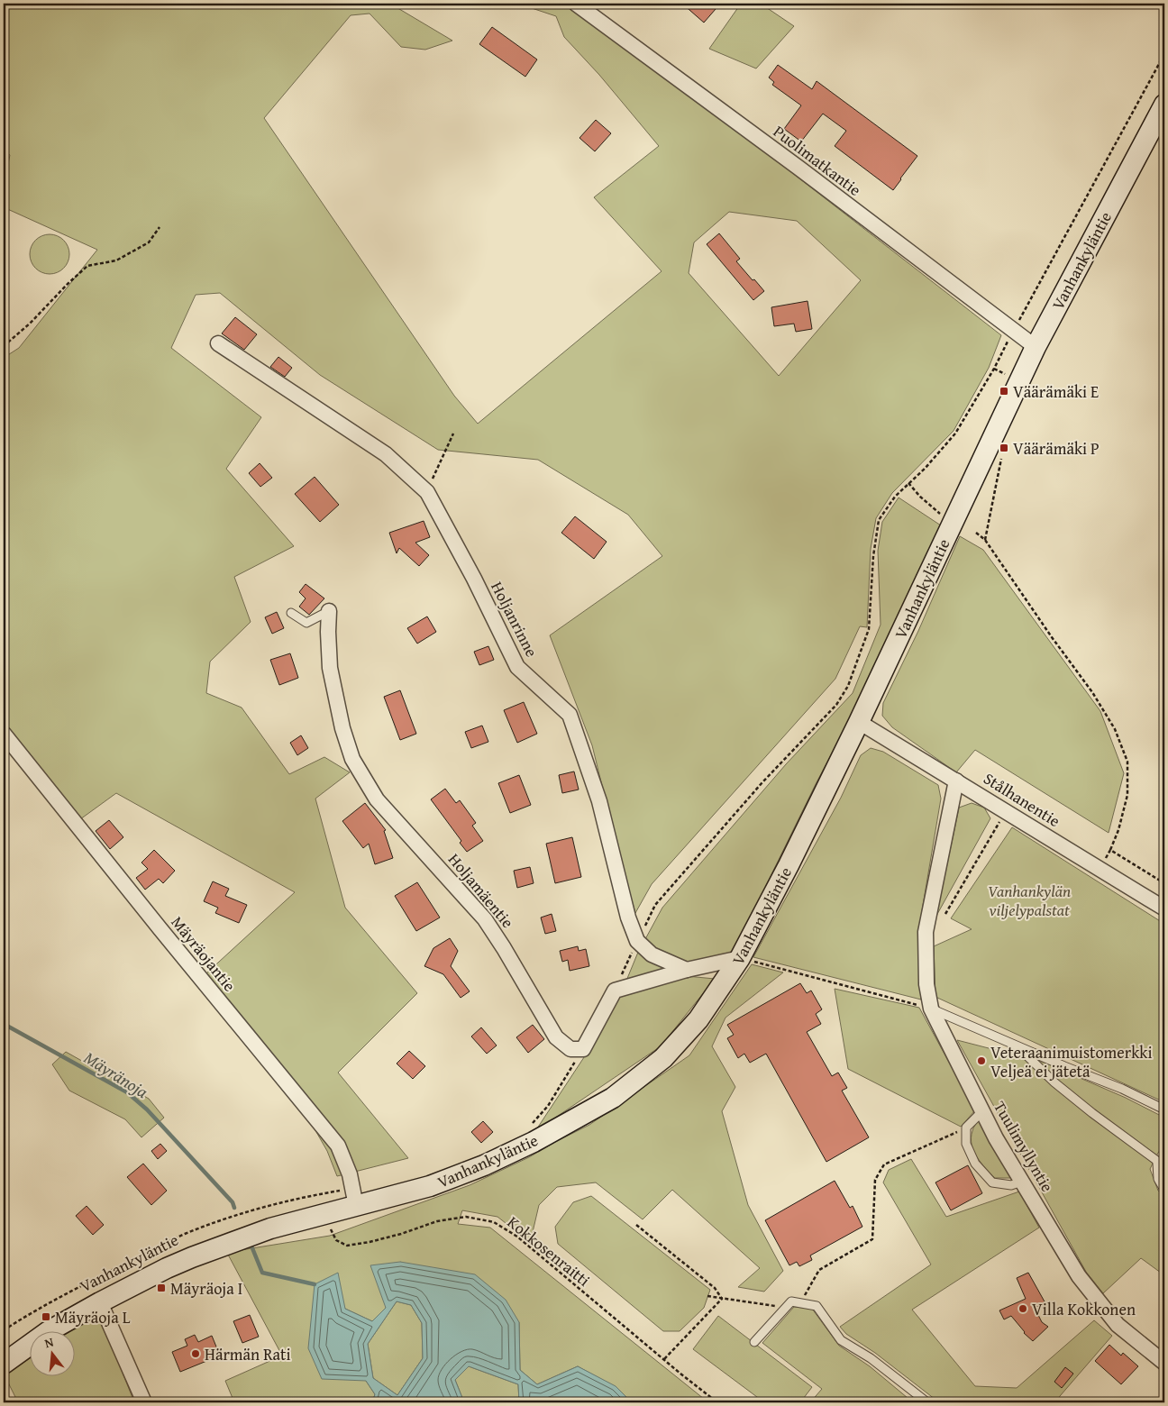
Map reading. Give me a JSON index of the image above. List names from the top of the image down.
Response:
{
  "streets": {
    "street": [
      "Puolimatkantie",
      "Vanhankyläntie",
      "Holjanrinne",
      "Stålhanentie",
      "Holjamäentie",
      "Mäyräojantie",
      "Tuulimyllyntie"
    ],
    "path": ["Kokkosenraitti"]
  },
  "crossings": [
    ["Puolimatkantie", "Vanhankyläntie"],
    ["Vanhankyläntie", "Holjanrinne"],
    ["Vanhankyläntie", "Stålhanentie"],
    ["Vanhankyläntie", "Holjamäentie"],
    ["Vanhankyläntie", "Mäyräojantie"],
    ["Vanhankyläntie", "Kokkosenraitti"],
    ["Stålhanentie", "Tuulimyllyntie"]
  ],
  "water": ["Mäyränoja"],
  "parks": ["Vanhankylän viljelypalstat"],
  "places": {
    "transit": [
      "Väärämäki E",
      "Väärämäki P",
      "Mäyräoja I",
      "Mäyräoja L"
    ],
    "other": ["Veteraanimuistomerkki Veljeä ei jätetä", "Villa Kokkonen", "Härmän Rati"]
  },
  "north": "top"
}
